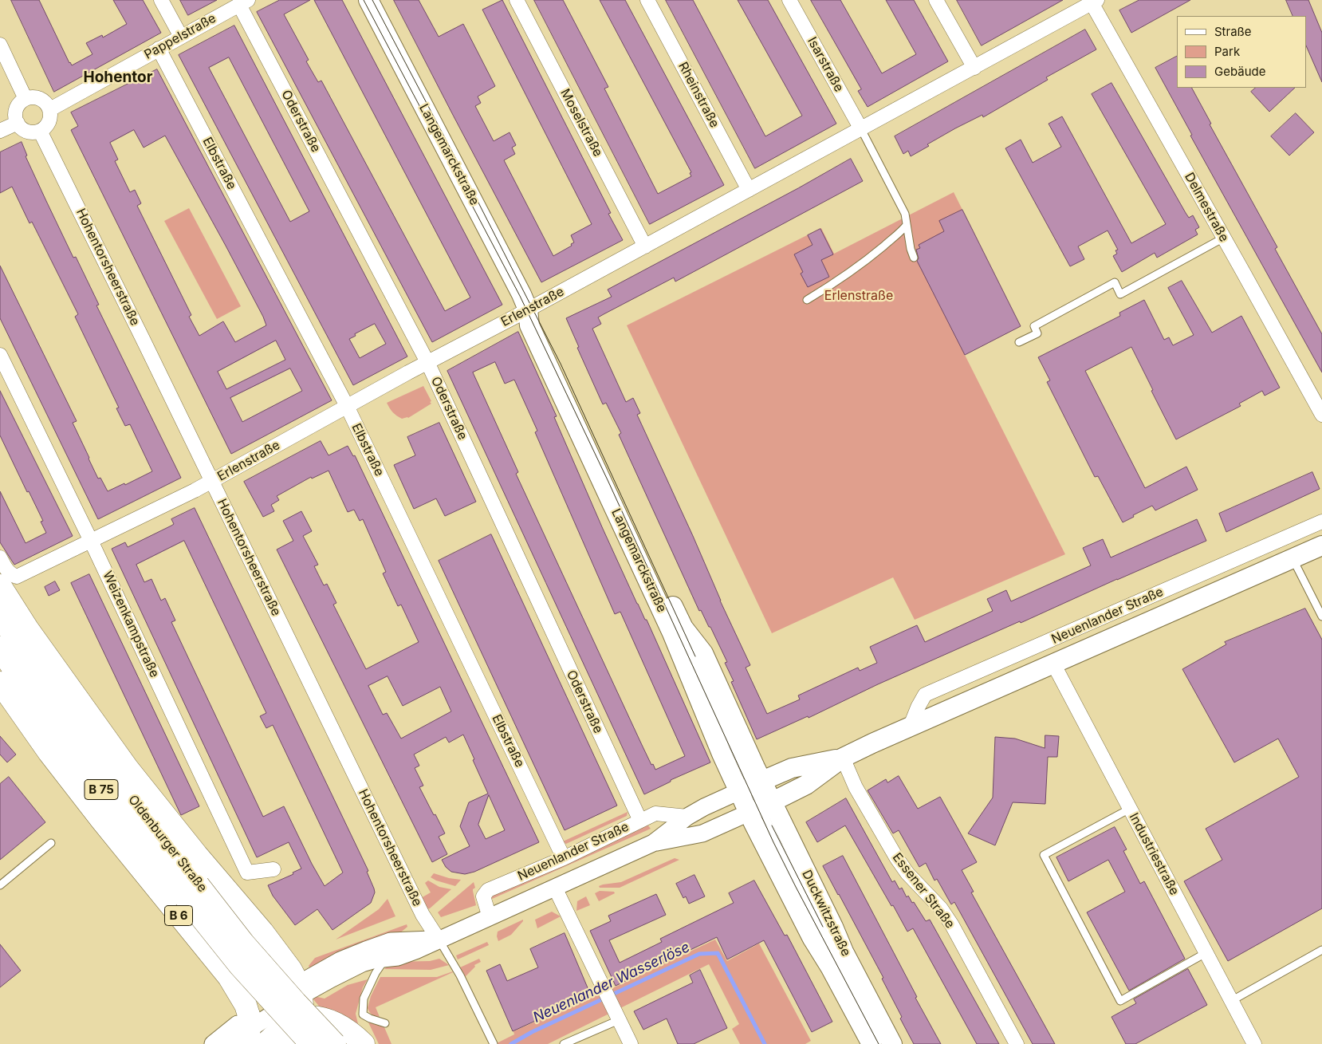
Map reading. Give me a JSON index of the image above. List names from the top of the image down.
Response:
{
  "streets": {
    "highway": ["B 75", "Oldenburger Straße", "B 6"],
    "main road": ["Langemarckstraße", "Neuenlander Straße", "Duckwitzstraße"],
    "street": [
      "Pappelstraße",
      "Isarstraße",
      "Rheinstraße",
      "Oderstraße",
      "Moselstraße",
      "Elbstraße",
      "Delmestraße",
      "Hohentorsheerstraße",
      "Erlenstraße",
      "Weizenkampstraße",
      "Industriestraße",
      "Essener Straße"
    ]
  },
  "crossings": [
    ["Pappelstraße", "Oderstraße"],
    ["Pappelstraße", "Elbstraße"],
    ["Pappelstraße", "Hohentorsheerstraße"],
    ["Isarstraße", "Erlenstraße"],
    ["Rheinstraße", "Erlenstraße"],
    ["Oderstraße", "Erlenstraße"],
    ["Oderstraße", "Neuenlander Straße"],
    ["Moselstraße", "Erlenstraße"],
    ["Langemarckstraße", "Erlenstraße"],
    ["Langemarckstraße", "Neuenlander Straße"],
    ["Langemarckstraße", "Duckwitzstraße"],
    ["Elbstraße", "Erlenstraße"],
    ["Elbstraße", "Neuenlander Straße"],
    ["Delmestraße", "Erlenstraße"],
    ["Hohentorsheerstraße", "Erlenstraße"],
    ["Hohentorsheerstraße", "Neuenlander Straße"],
    ["Erlenstraße", "Weizenkampstraße"],
    ["Neuenlander Straße", "Industriestraße"],
    ["Neuenlander Straße", "Essener Straße"],
    ["Neuenlander Straße", "Duckwitzstraße"],
    ["Oldenburger Straße", "B 6"]
  ],
  "districts": ["Hohentor"],
  "water": ["Neuenlander Wasserlöse"],
  "parks": ["Erlenstraße"],
  "legend": ["Straße", "Park", "Gebäude"]
}
